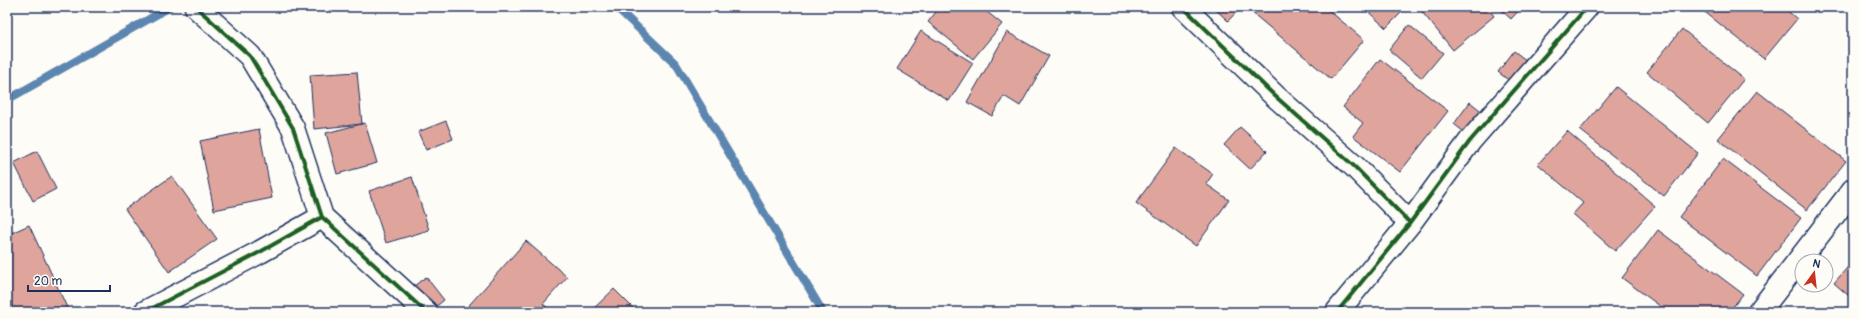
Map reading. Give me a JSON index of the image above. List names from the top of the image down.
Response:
{
  "scale_bar": "20 m",
  "north": "top"
}
